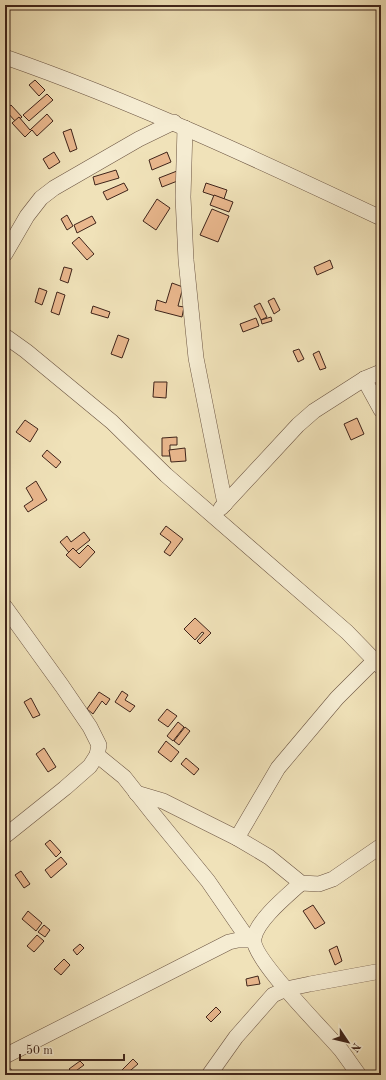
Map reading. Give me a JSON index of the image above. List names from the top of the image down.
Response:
{
  "scale_bar": "50 m",
  "north": "bottom right"
}
